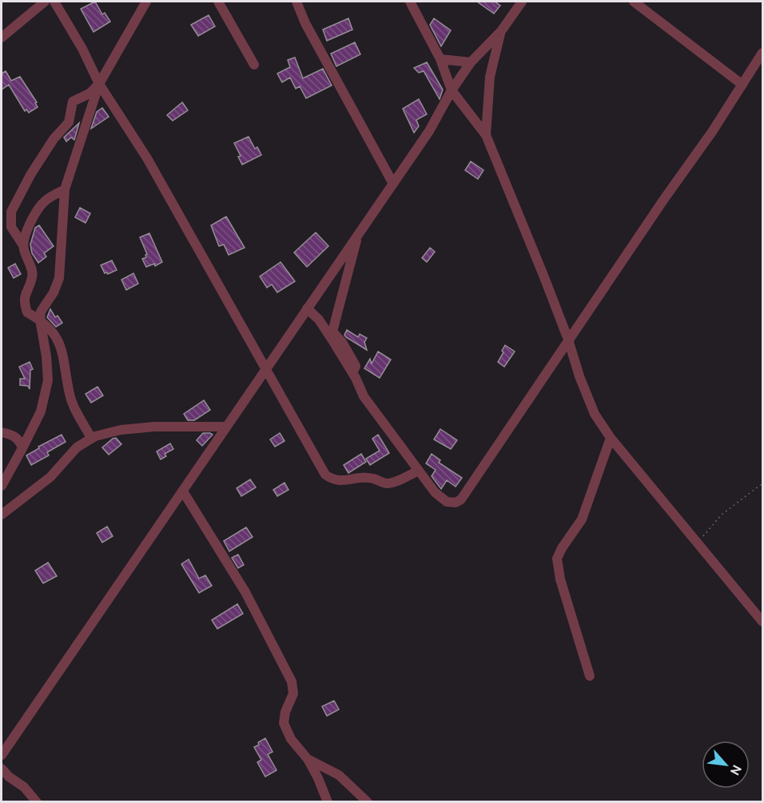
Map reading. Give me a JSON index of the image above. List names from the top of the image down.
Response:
{
  "north": "bottom right"
}
